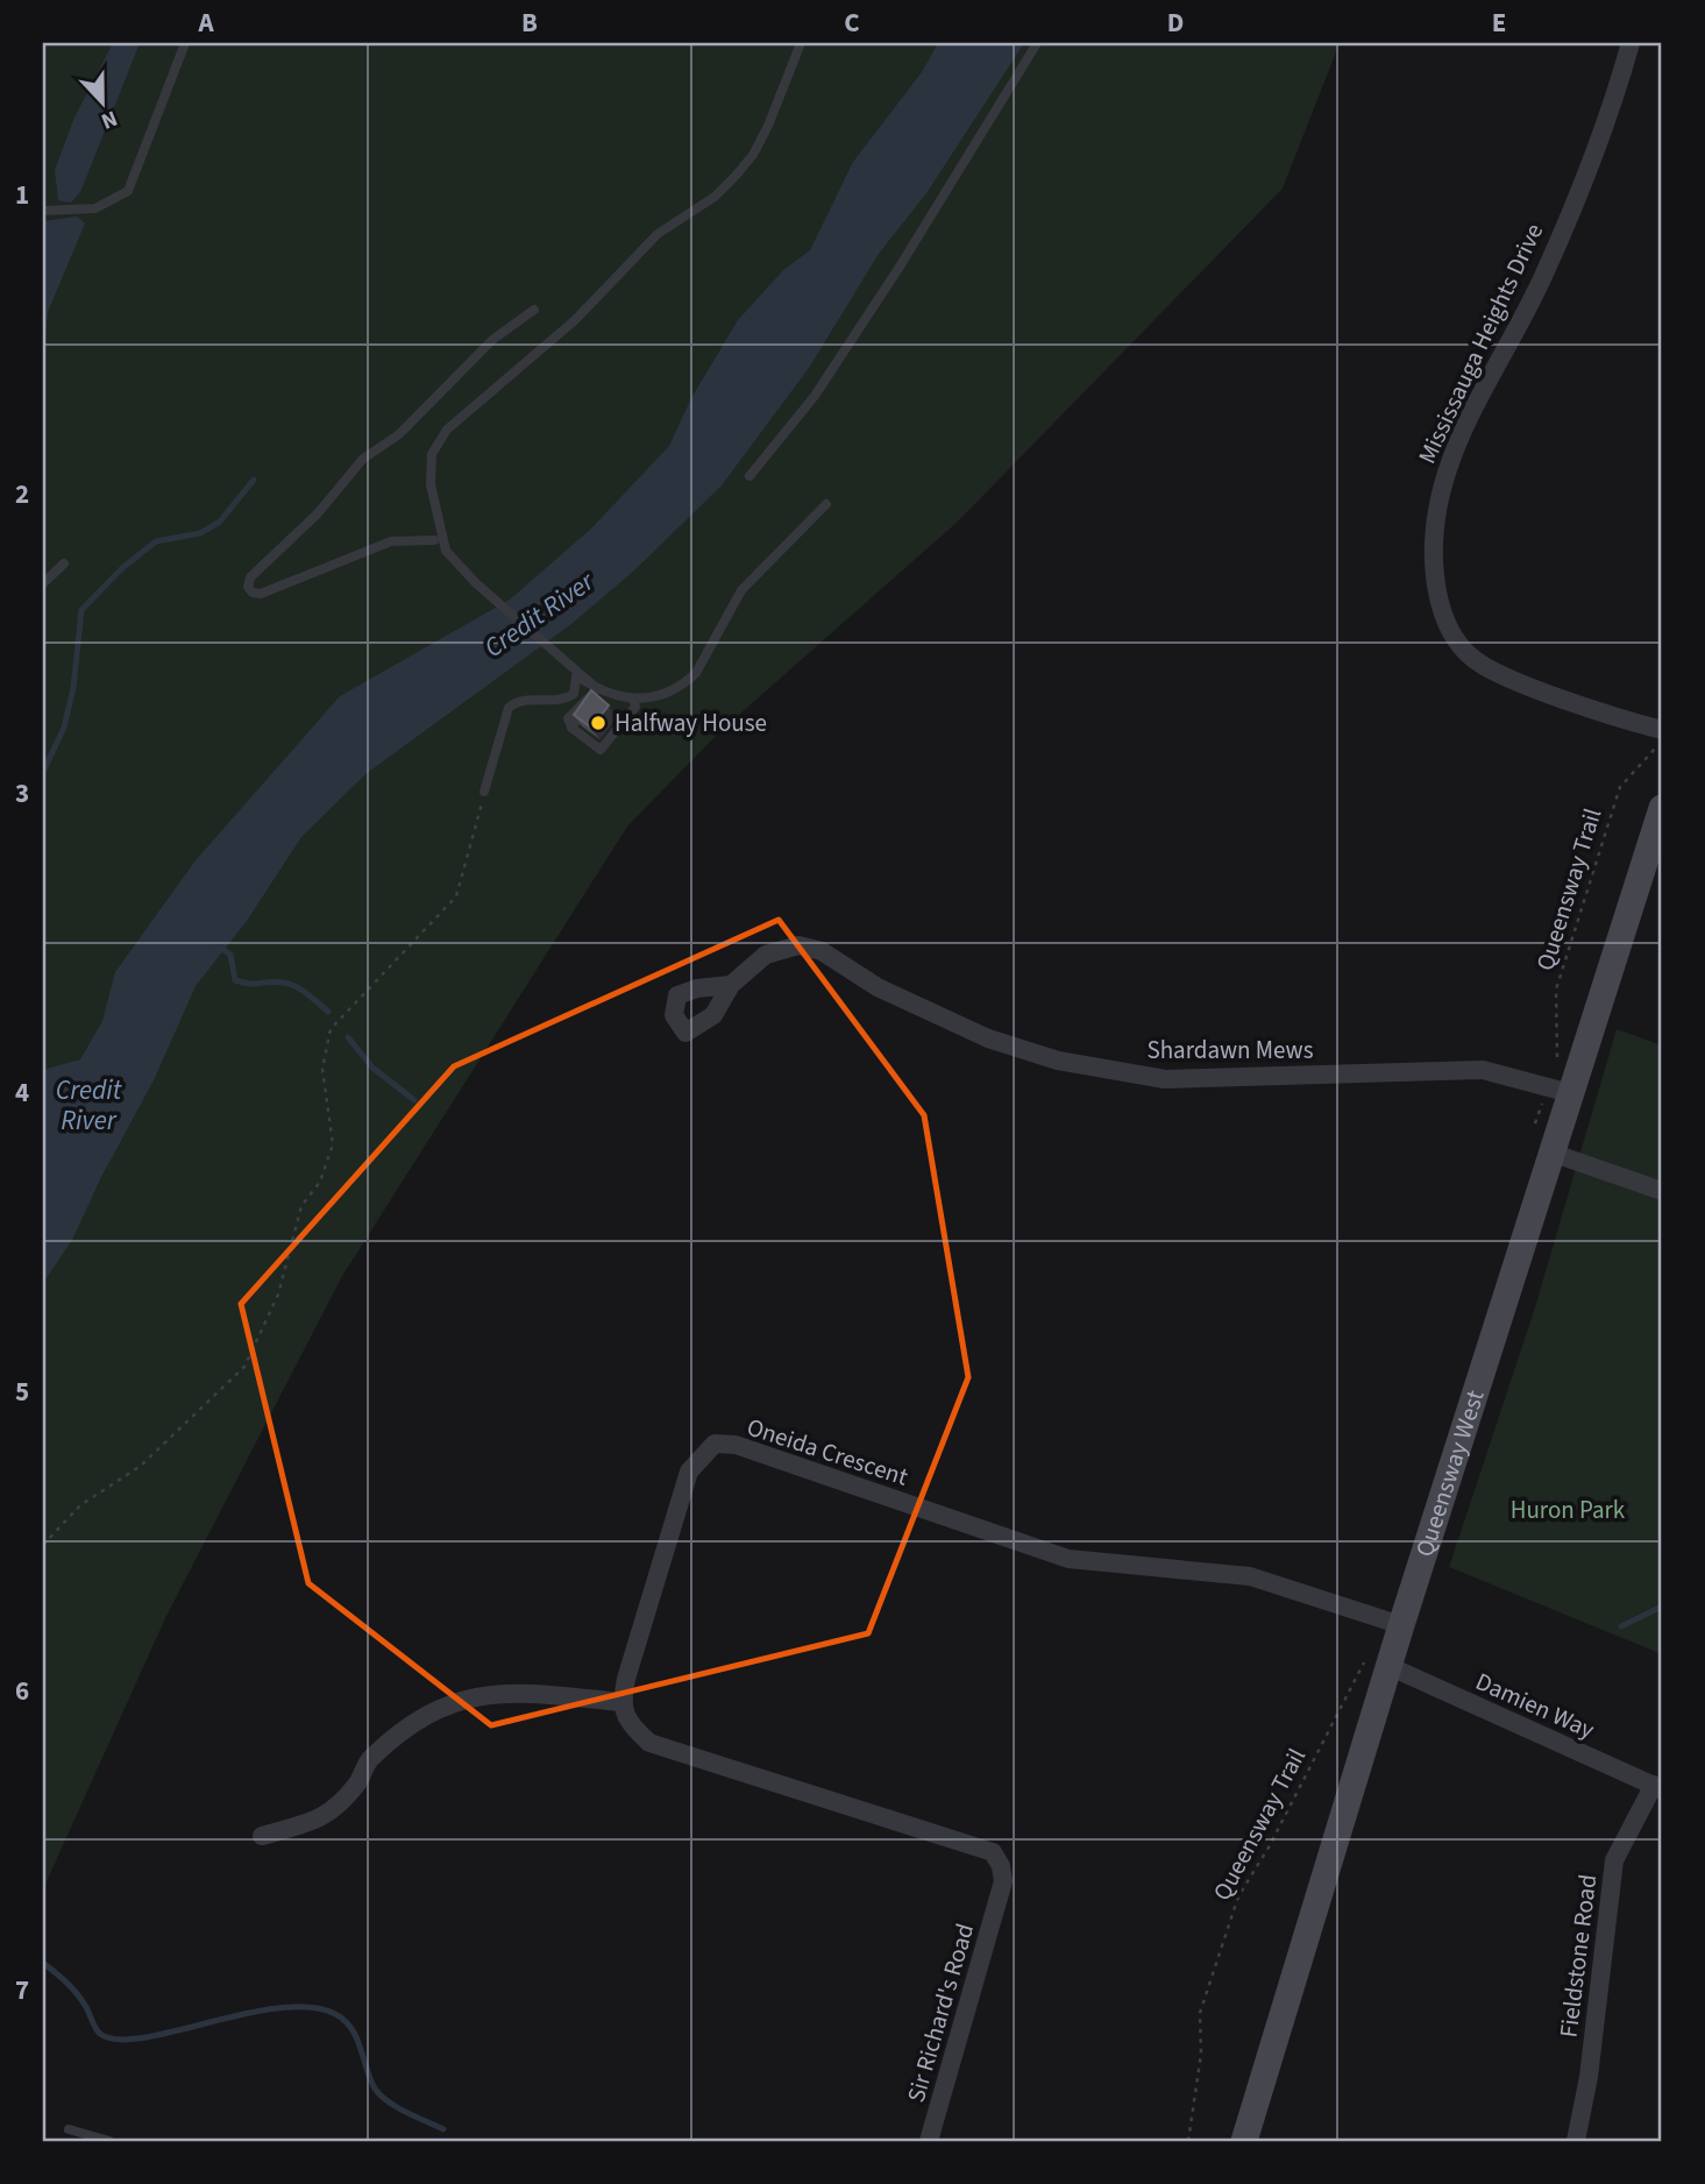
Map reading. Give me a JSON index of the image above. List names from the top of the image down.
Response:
{
  "streets": {
    "street": [
      "Mississauga Heights Drive",
      "Shardawn Mews",
      "Oneida Crescent",
      "Queensway West",
      "Damien Way",
      "Fieldstone Road",
      "Sir Richard's Road"
    ],
    "path": ["Queensway Trail"]
  },
  "crossings": [
    ["Mississauga Heights Drive", "Queensway Trail"],
    ["Queensway Trail", "Queensway West"],
    ["Queensway Trail", "Damien Way"],
    ["Shardawn Mews", "Queensway West"],
    ["Oneida Crescent", "Queensway West"],
    ["Oneida Crescent", "Sir Richard's Road"],
    ["Queensway West", "Damien Way"],
    ["Damien Way", "Fieldstone Road"]
  ],
  "water": ["Credit River"],
  "parks": ["Huron Park"],
  "places": ["Halfway House"],
  "north": "bottom",
  "grid": {
    "columns": [
      "A",
      "B",
      "C",
      "D",
      "E"
    ],
    "rows": [
      "1",
      "2",
      "3",
      "4",
      "5",
      "6",
      "7"
    ]
  }
}
